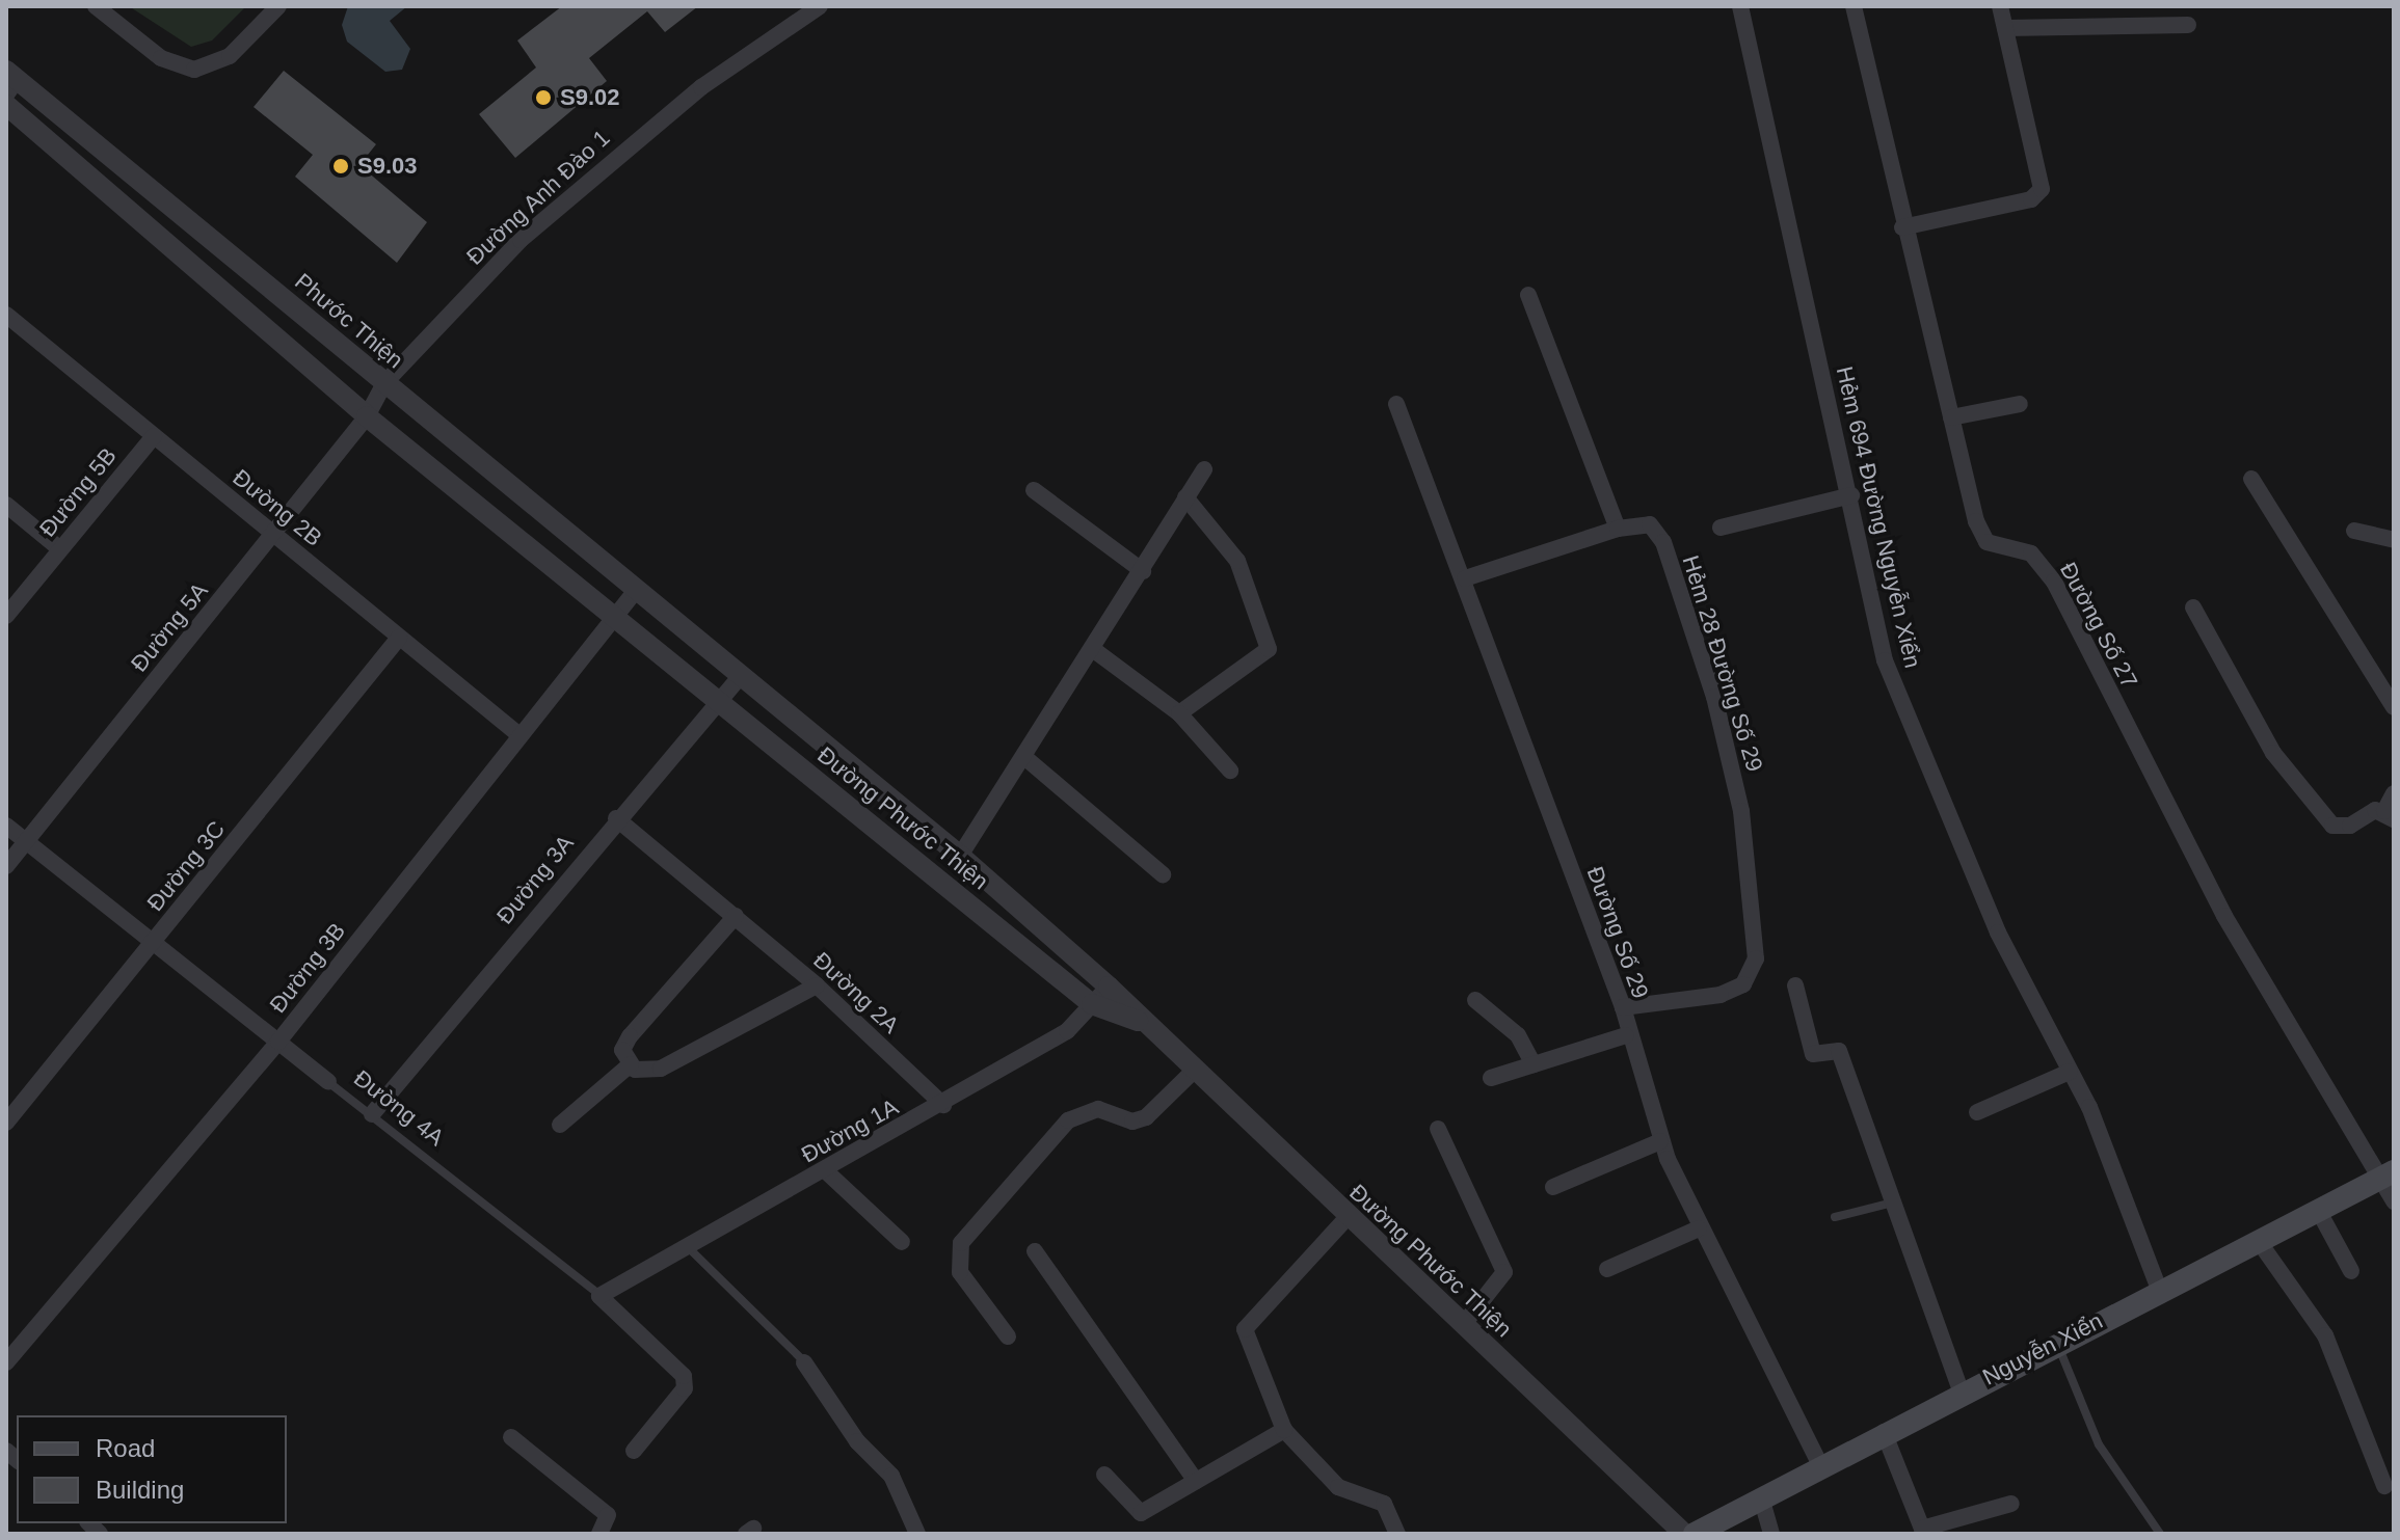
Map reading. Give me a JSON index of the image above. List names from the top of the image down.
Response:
{
  "streets": {
    "main road": ["Nguyễn Xiển"],
    "street": [
      "Đường Anh Đào 1",
      "Phước Thiện",
      "Đường 5B",
      "Đường 2B",
      "Hẻm 694 Đường Nguyễn Xiển",
      "Đường Số 27",
      "Đường 5A",
      "Hẻm 28 Đường Số 29",
      "Đường Phước Thiện",
      "Đường 3C",
      "Đường 3A",
      "Đường Số 29",
      "Đường 3B",
      "Đường 2A",
      "Đường 4A",
      "Đường 1A"
    ]
  },
  "crossings": [
    ["Đường Anh Đào 1", "Phước Thiện"],
    ["Đường Anh Đào 1", "Đường 5A"],
    ["Phước Thiện", "Đường Phước Thiện"],
    ["Phước Thiện", "Đường 3B"],
    ["Đường 5B", "Đường 2B"],
    ["Đường 2B", "Đường 5A"],
    ["Đường 2B", "Đường 3C"],
    ["Đường 2B", "Đường 3B"],
    ["Hẻm 694 Đường Nguyễn Xiển", "Nguyễn Xiển"],
    ["Đường Số 27", "Nguyễn Xiển"],
    ["Đường 5A", "Đường 4A"],
    ["Hẻm 28 Đường Số 29", "Đường Số 29"],
    ["Đường Phước Thiện", "Đường 3A"],
    ["Đường Phước Thiện", "Đường 3B"],
    ["Đường Phước Thiện", "Đường 1A"],
    ["Đường 3C", "Đường 4A"],
    ["Đường 3A", "Đường 2A"],
    ["Đường 3A", "Đường 4A"],
    ["Đường Số 29", "Nguyễn Xiển"],
    ["Đường 3B", "Đường 4A"],
    ["Đường 2A", "Đường 1A"],
    ["Đường 4A", "Đường 1A"]
  ],
  "places": ["S9.02", "S9.03"],
  "legend": ["Road", "Building"]
}
